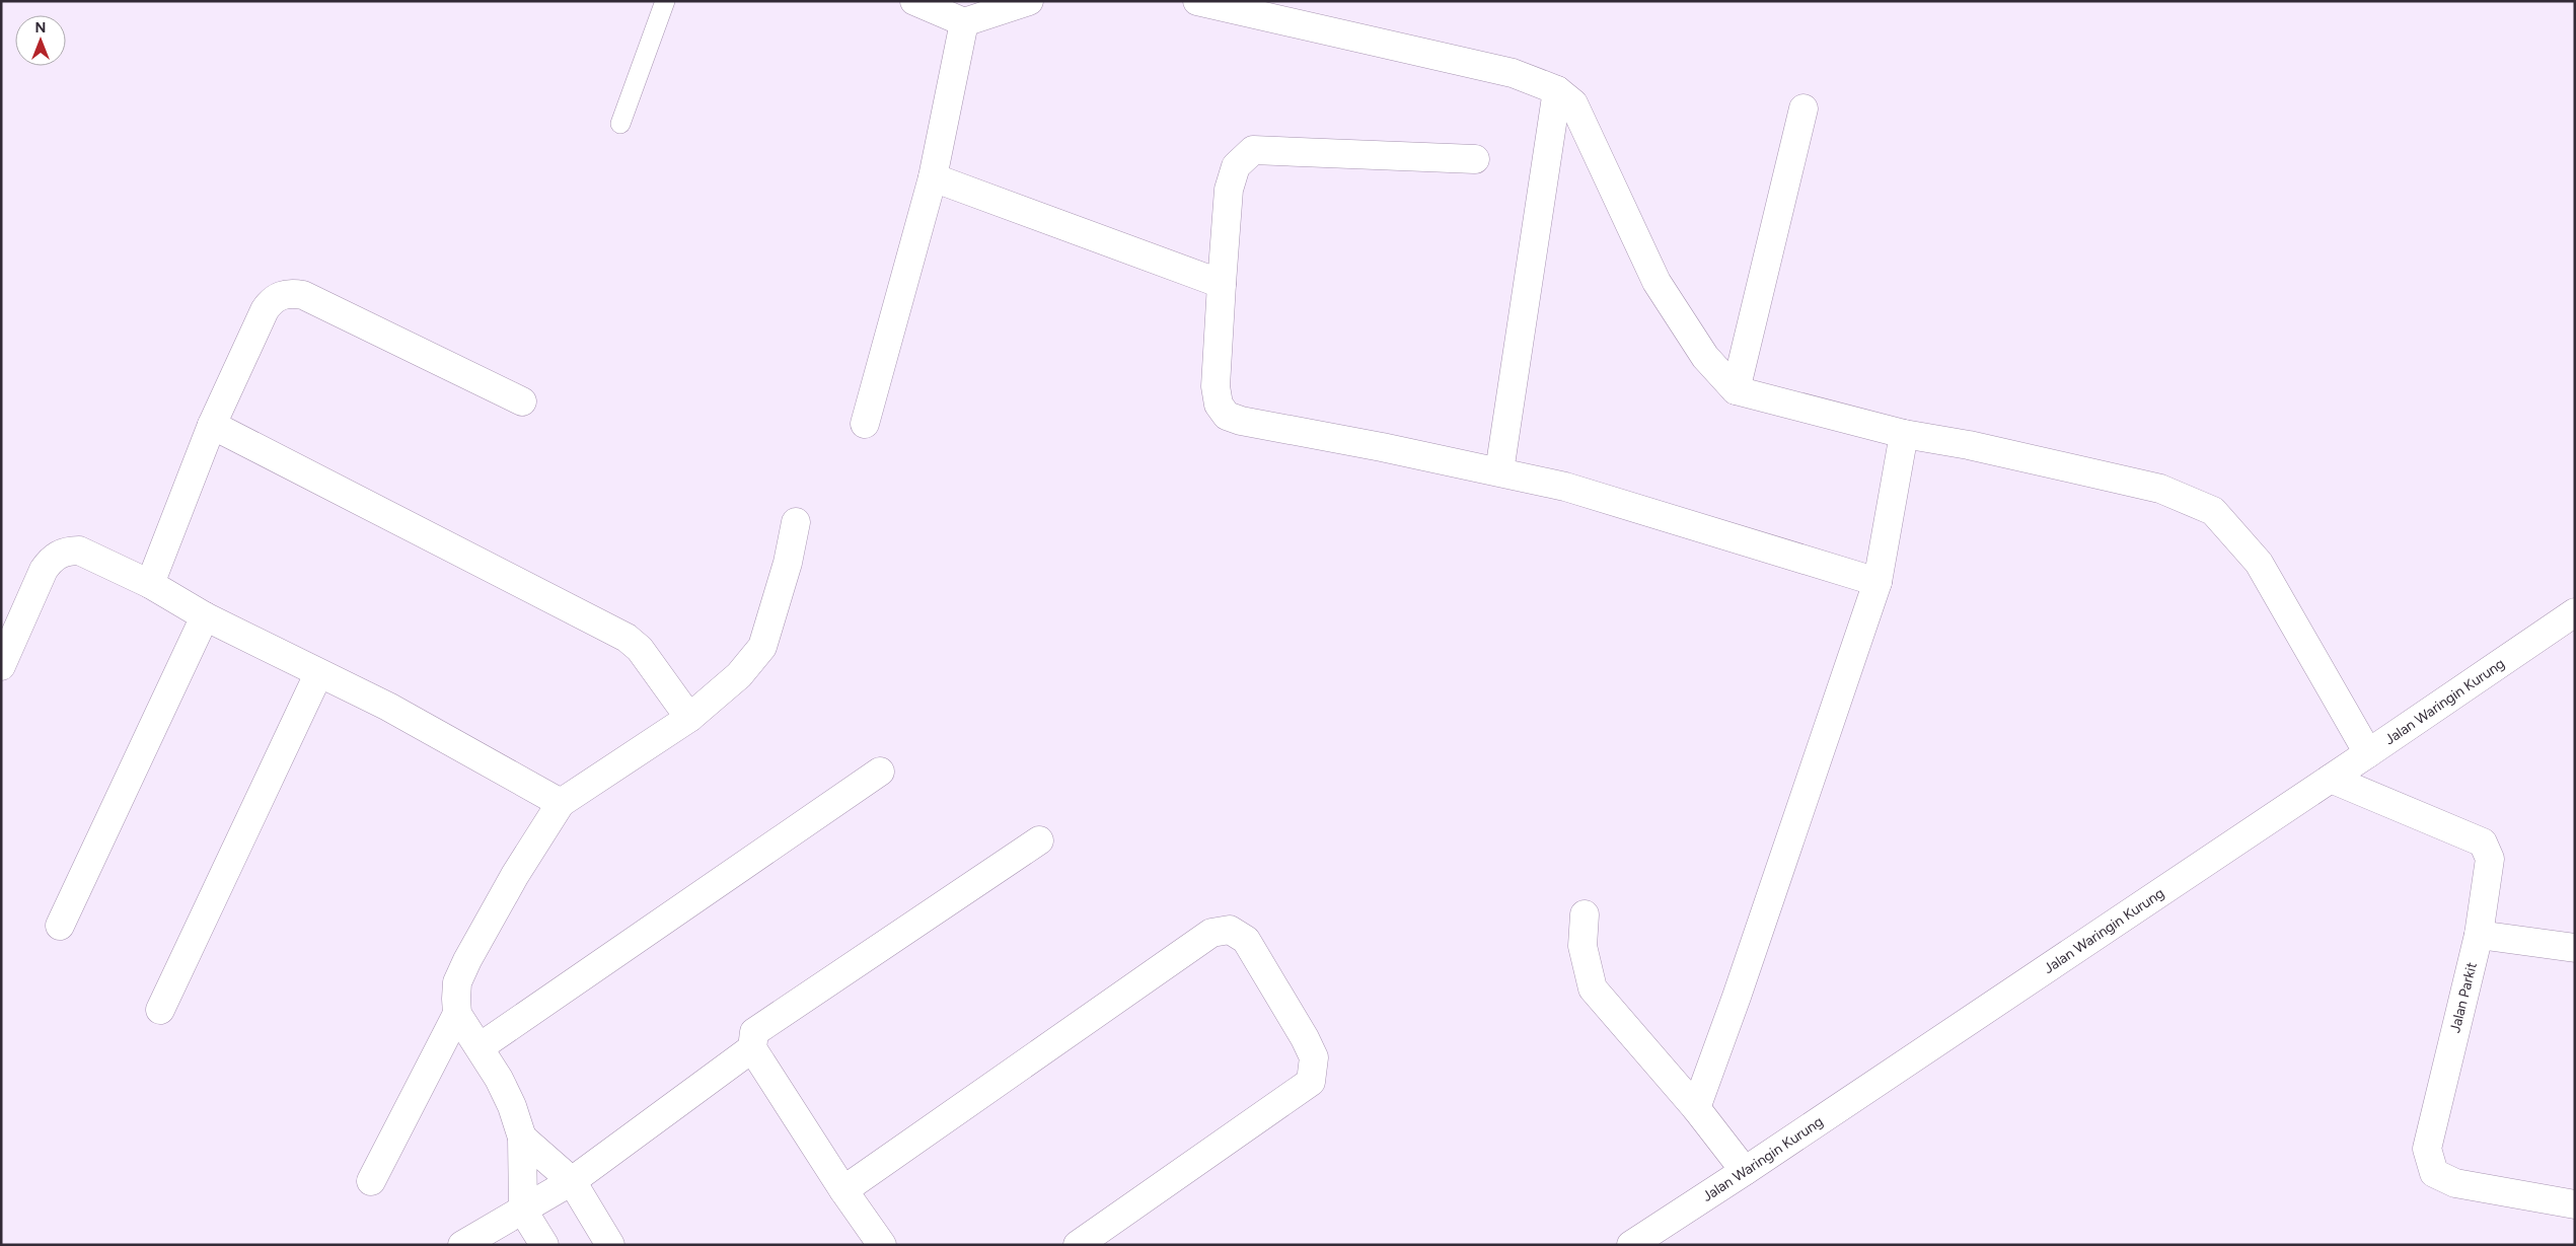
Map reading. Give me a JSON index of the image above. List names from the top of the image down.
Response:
{
  "streets": {
    "street": ["Jalan Waringin Kurung", "Jalan Parkit"]
  },
  "crossings": [
    ["Jalan Waringin Kurung", "Jalan Parkit"]
  ],
  "north": "top"
}
